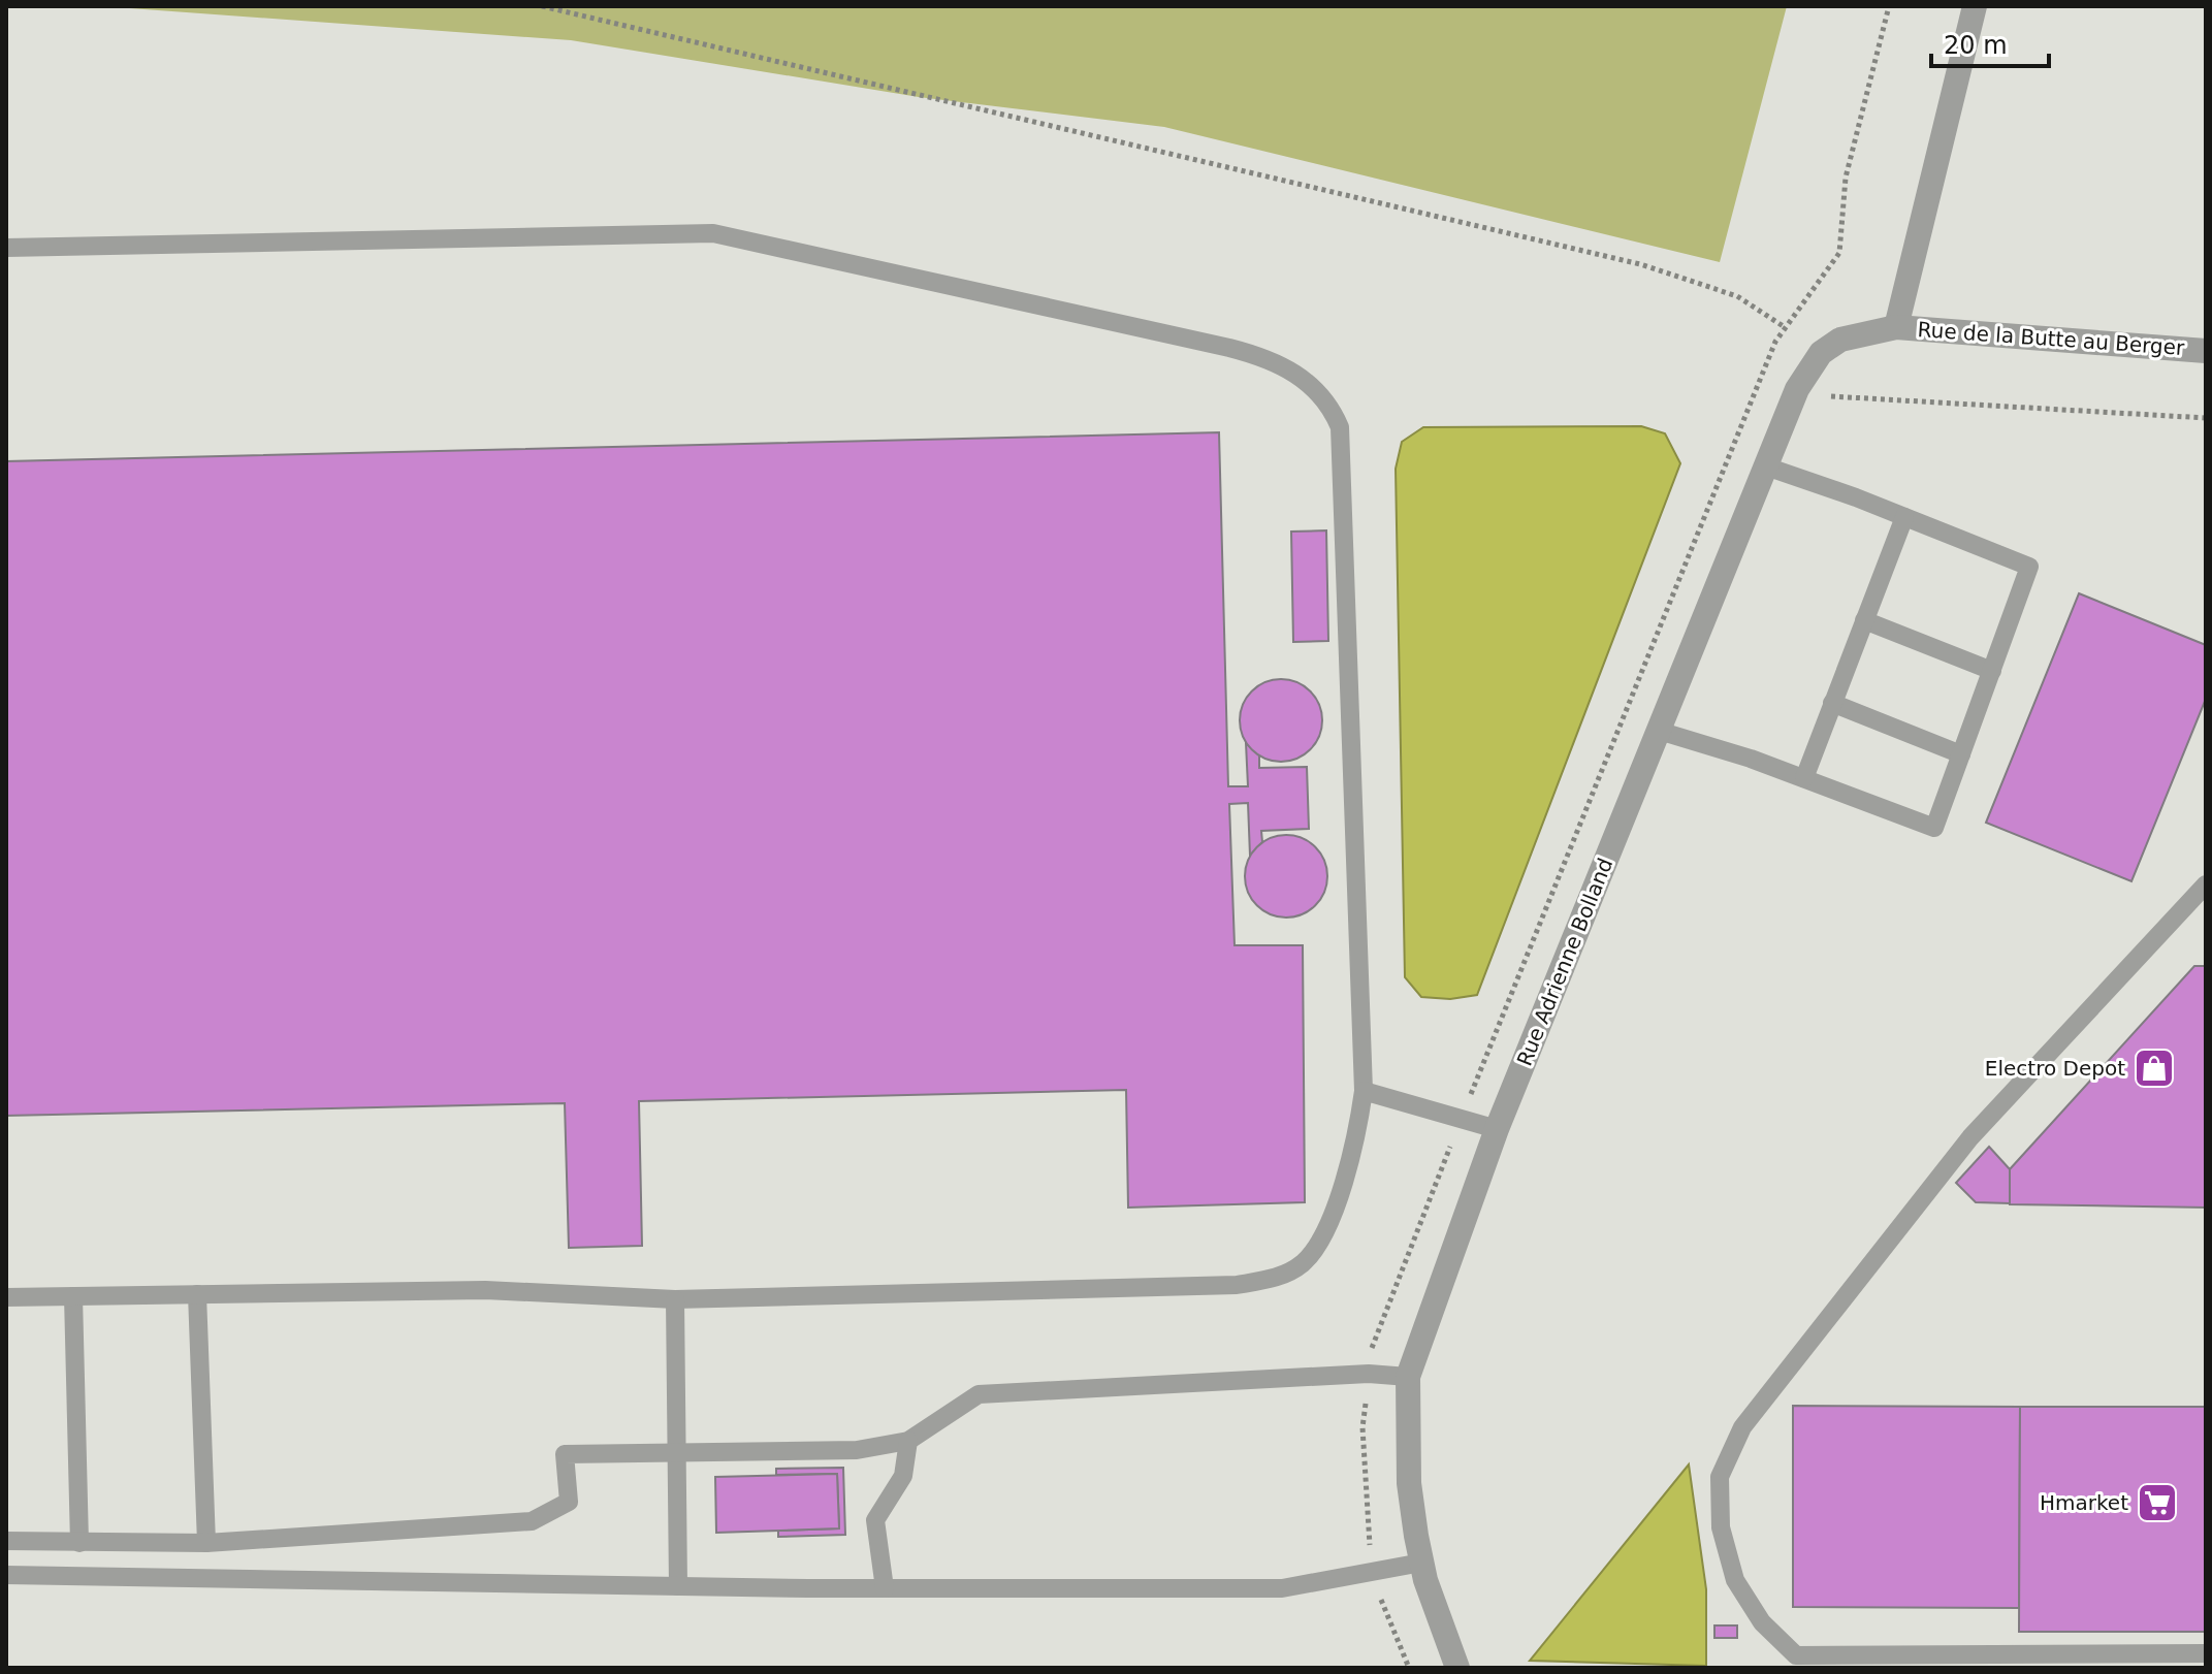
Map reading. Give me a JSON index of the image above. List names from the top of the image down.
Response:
{
  "streets": {
    "street": ["Rue de la Butte au Berger", "Rue Adrienne Bolland"]
  },
  "crossings": [
    ["Rue de la Butte au Berger", "Rue Adrienne Bolland"]
  ],
  "places": {
    "shop": ["Electro Depot"],
    "supermarket": ["Hmarket"]
  },
  "scale_bar": "20 m"
}
